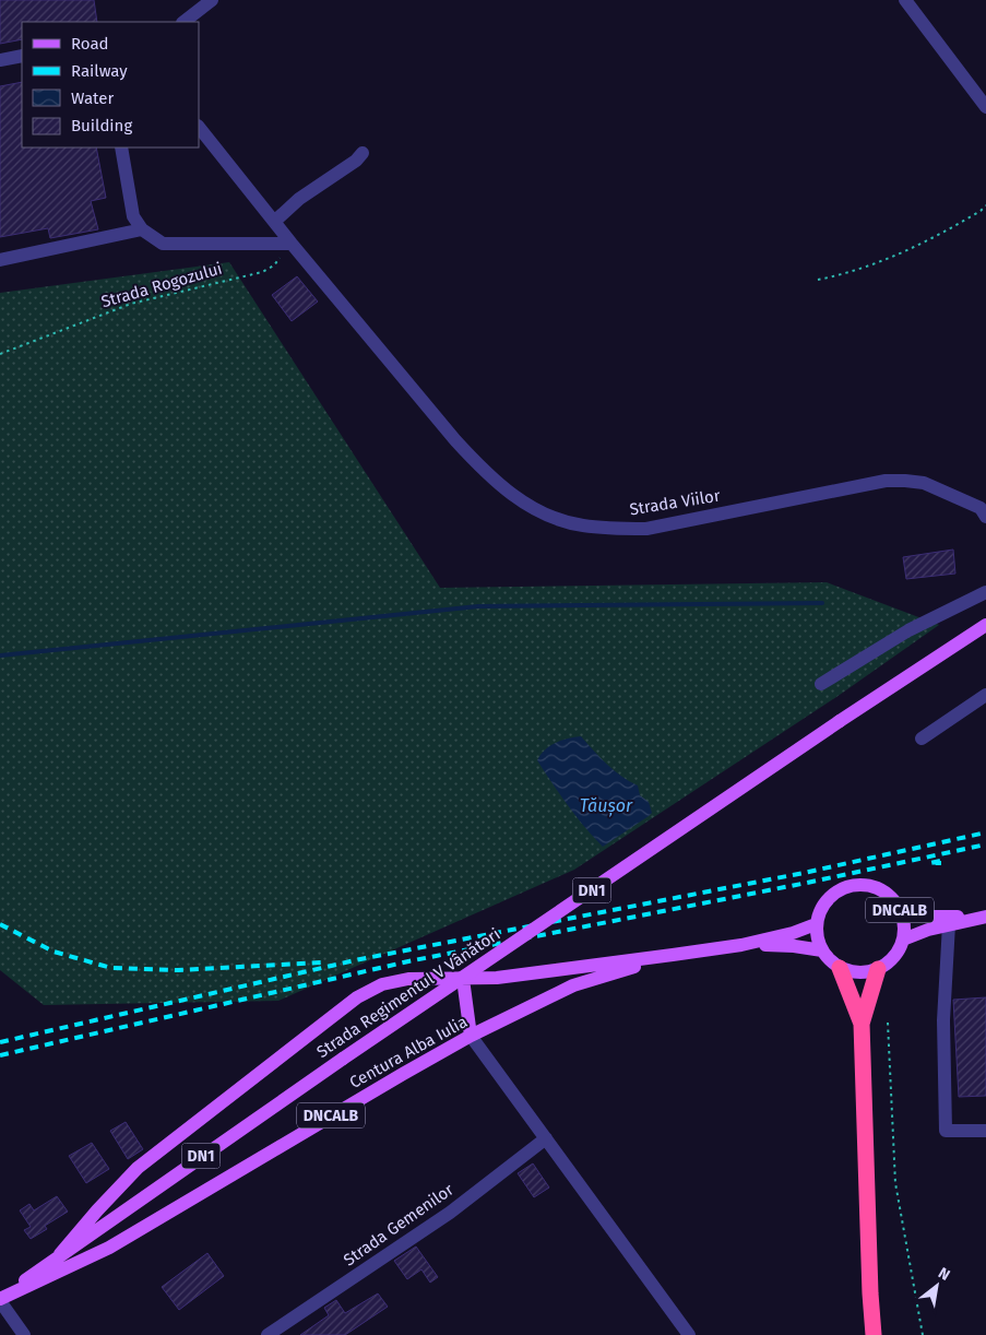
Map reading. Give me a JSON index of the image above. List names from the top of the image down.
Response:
{
  "streets": {
    "main road": [
      "DN1",
      "DNCALB",
      "Strada Regimentul V Vânători",
      "Centura Alba Iulia"
    ],
    "street": ["Strada Viilor", "Strada Gemenilor"],
    "path": ["Strada Rogozului"]
  },
  "crossings": [
    ["Strada Rogozului", "Strada Viilor"],
    ["DNCALB", "Centura Alba Iulia"],
    ["Strada Regimentul V Vânători", "Centura Alba Iulia"]
  ],
  "water": ["Tăușor"],
  "legend": [
    "Road",
    "Railway",
    "Water",
    "Building"
  ],
  "north": "top right"
}
